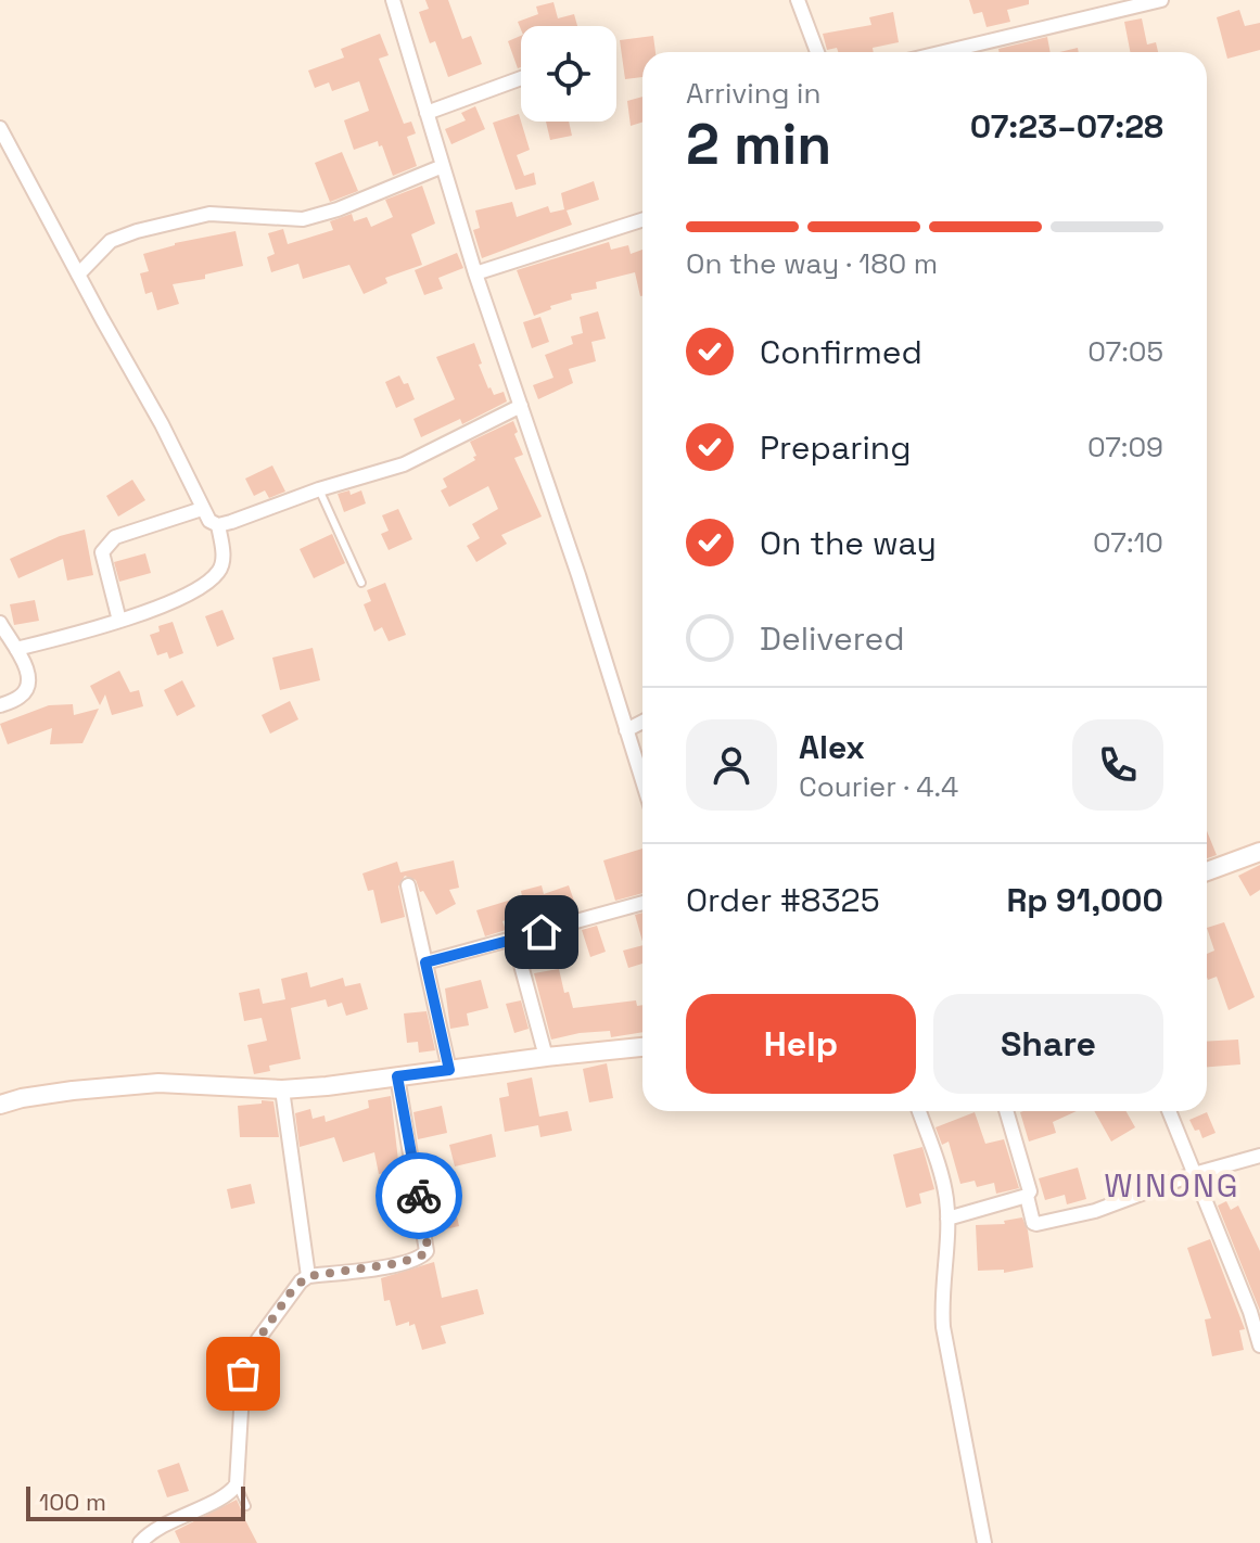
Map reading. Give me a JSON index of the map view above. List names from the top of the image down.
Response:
{
  "districts": ["WINONG"],
  "scale_bar": "100 m",
  "page": {
    "heading": ["2 min", "Arriving in", "07:23–07:28"],
    "panel": [
      "Alex",
      "Courier · 4.4",
      "Order #8325",
      "Rp 91,000"
    ],
    "bar": "On the way · 180 m",
    "list": [
      ["Confirmed", "07:05"],
      ["Preparing", "07:09"],
      ["On the way", "07:10"],
      "Delivered"
    ],
    "buttons": ["Help", "Share"],
    "scale": "100 m"
  }
}
